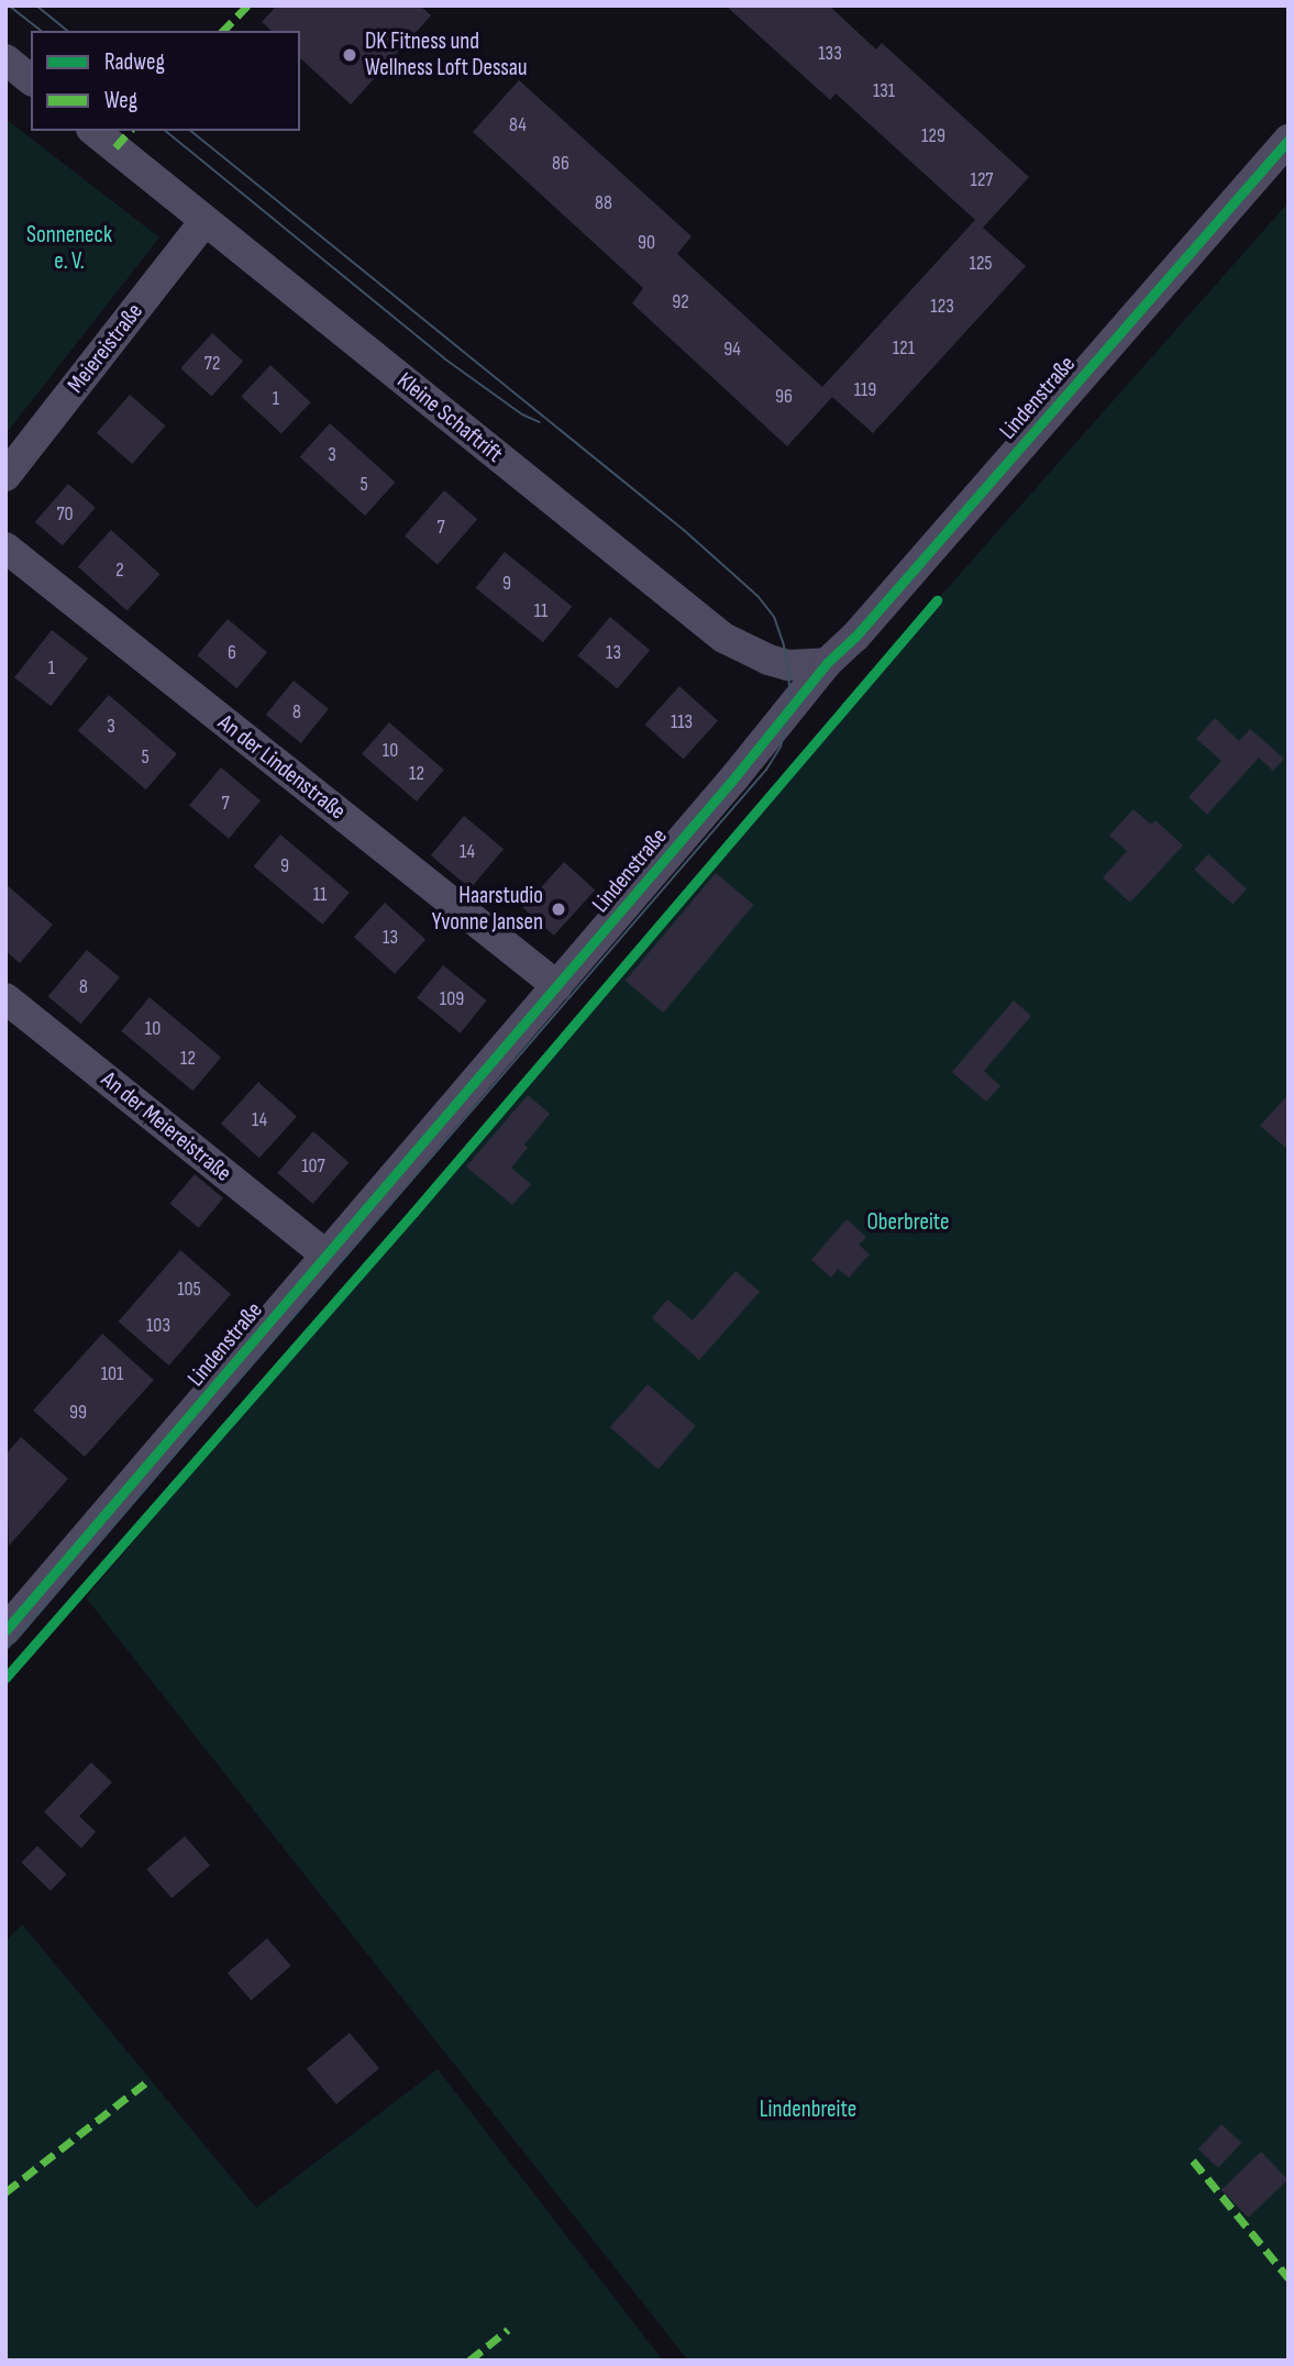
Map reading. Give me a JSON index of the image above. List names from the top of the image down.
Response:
{
  "streets": {
    "street": [
      "Meiereistraße",
      "Lindenstraße",
      "Kleine Schaftrift",
      "An der Lindenstraße",
      "An der Meiereistraße"
    ]
  },
  "crossings": [
    ["Meiereistraße", "Kleine Schaftrift"],
    ["Lindenstraße", "Kleine Schaftrift"],
    ["Lindenstraße", "An der Lindenstraße"],
    ["Lindenstraße", "An der Meiereistraße"]
  ],
  "parks": ["Sonneneck e. V.", "Oberbreite", "Lindenbreite"],
  "places": ["DK Fitness und Wellness Loft Dessau", "Haarstudio Yvonne Jansen"],
  "house_numbers": [
    "133",
    "131",
    "84",
    "129",
    "86",
    "127",
    "88",
    "90",
    "125",
    "92",
    "123",
    "121",
    "94",
    "72",
    "119",
    "96",
    "1",
    "3",
    "5",
    "70",
    "7",
    "2",
    "9",
    "11",
    "6",
    "13",
    "1",
    "8",
    "113",
    "3",
    "10",
    "5",
    "12",
    "7",
    "14",
    "9",
    "11",
    "13",
    "8",
    "109",
    "10",
    "12",
    "14",
    "107",
    "105",
    "103",
    "101",
    "99"
  ],
  "legend": ["Radweg", "Weg"]
}
